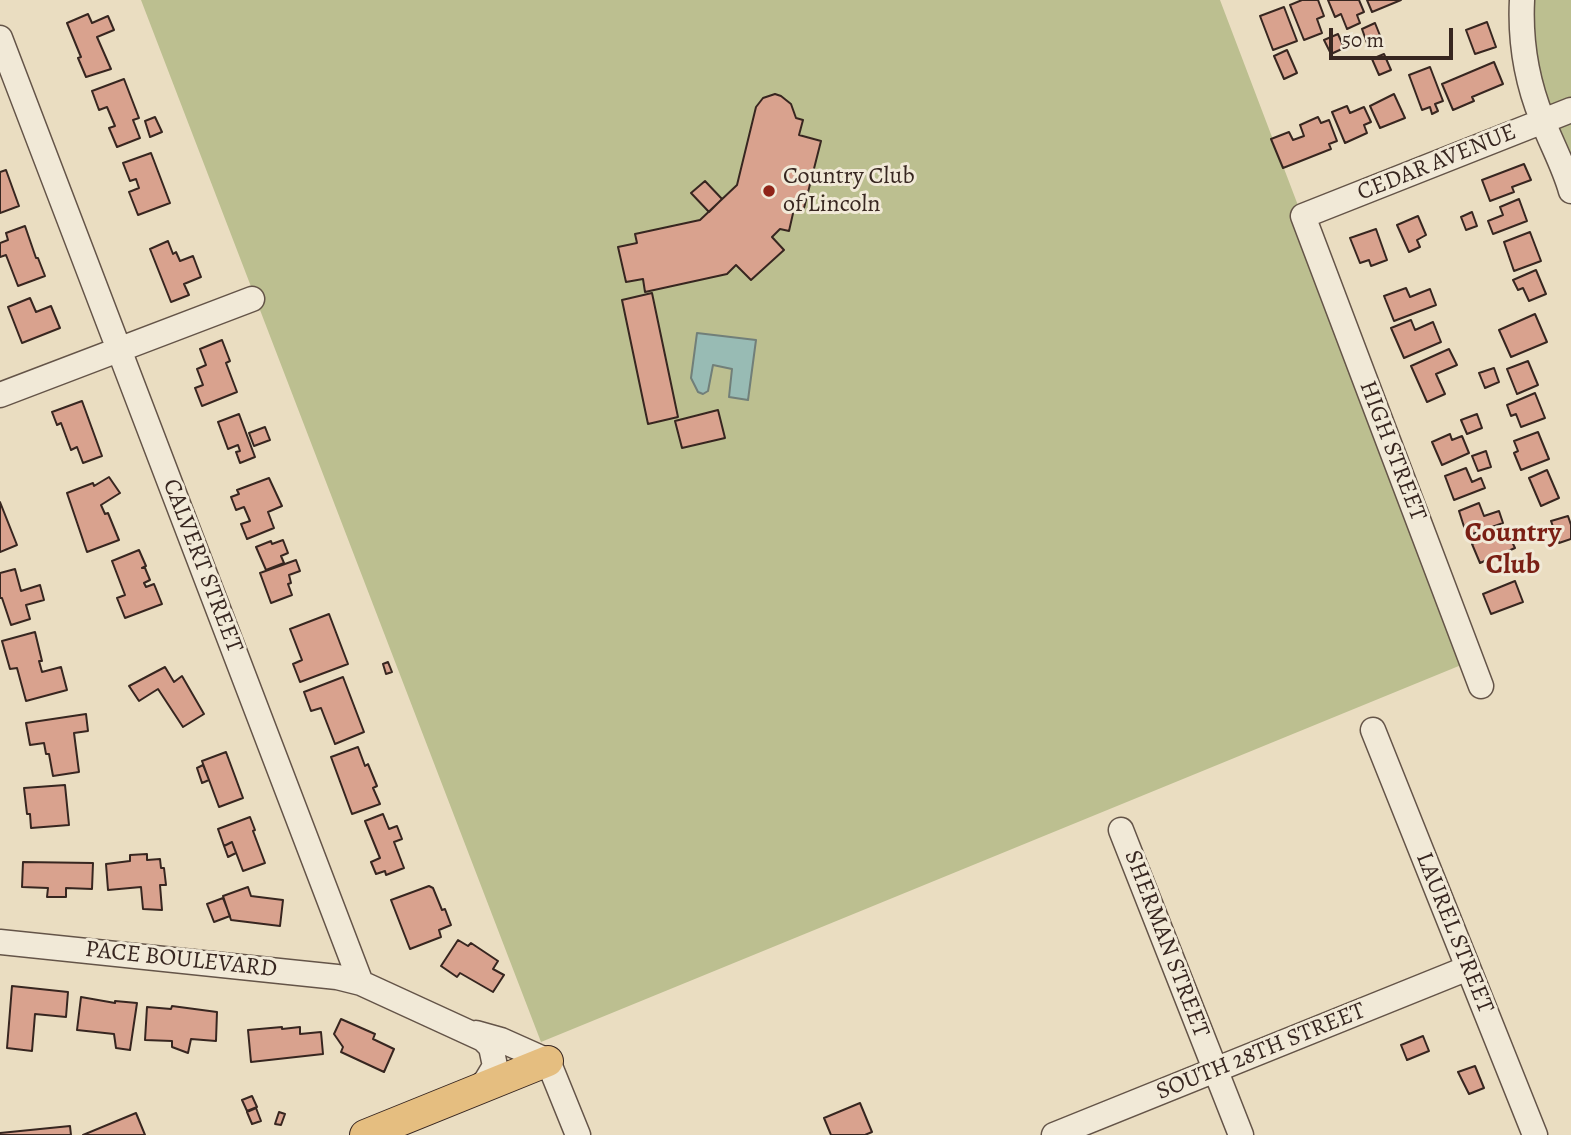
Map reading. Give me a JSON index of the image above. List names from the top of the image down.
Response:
{
  "streets": {
    "street": [
      "CEDAR AVENUE",
      "HIGH STREET",
      "CALVERT STREET",
      "LAUREL STREET",
      "SHERMAN STREET",
      "PACE BOULEVARD",
      "SOUTH 28TH STREET"
    ]
  },
  "crossings": [
    ["CEDAR AVENUE", "HIGH STREET"],
    ["CALVERT STREET", "PACE BOULEVARD"],
    ["LAUREL STREET", "SOUTH 28TH STREET"],
    ["SHERMAN STREET", "SOUTH 28TH STREET"]
  ],
  "districts": ["Country Club"],
  "places": ["Country Club of Lincoln"],
  "scale_bar": "50 m"
}
